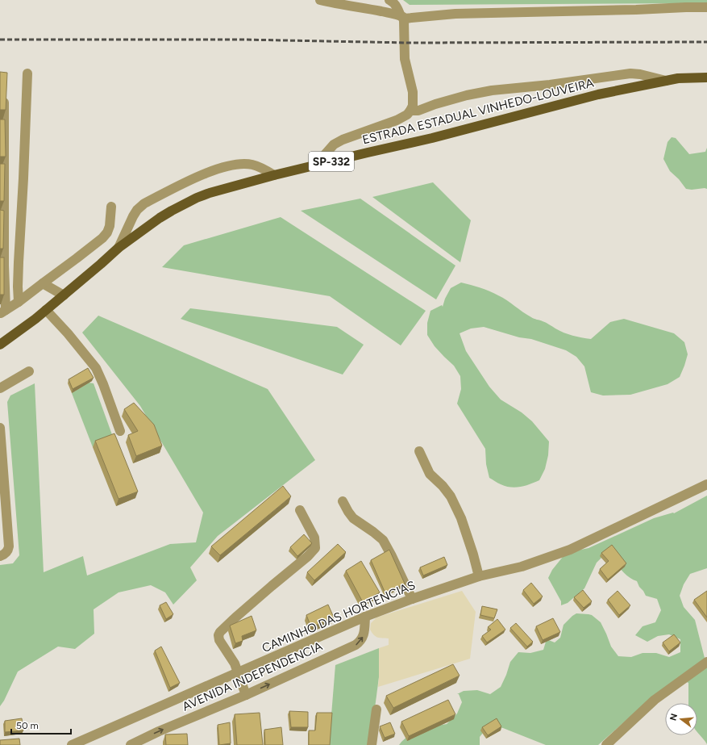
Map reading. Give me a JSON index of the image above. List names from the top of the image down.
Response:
{
  "streets": {
    "main road": ["ESTRADA ESTADUAL VINHEDO-LOUVEIRA", "SP-332"],
    "street": ["CAMINHO DAS HORTENCIAS", "AVENIDA INDEPENDENCIA"]
  },
  "crossings": [
    ["CAMINHO DAS HORTENCIAS", "AVENIDA INDEPENDENCIA"]
  ],
  "one_way": ["AVENIDA INDEPENDENCIA"],
  "scale_bar": "50 m",
  "north": "left"
}
